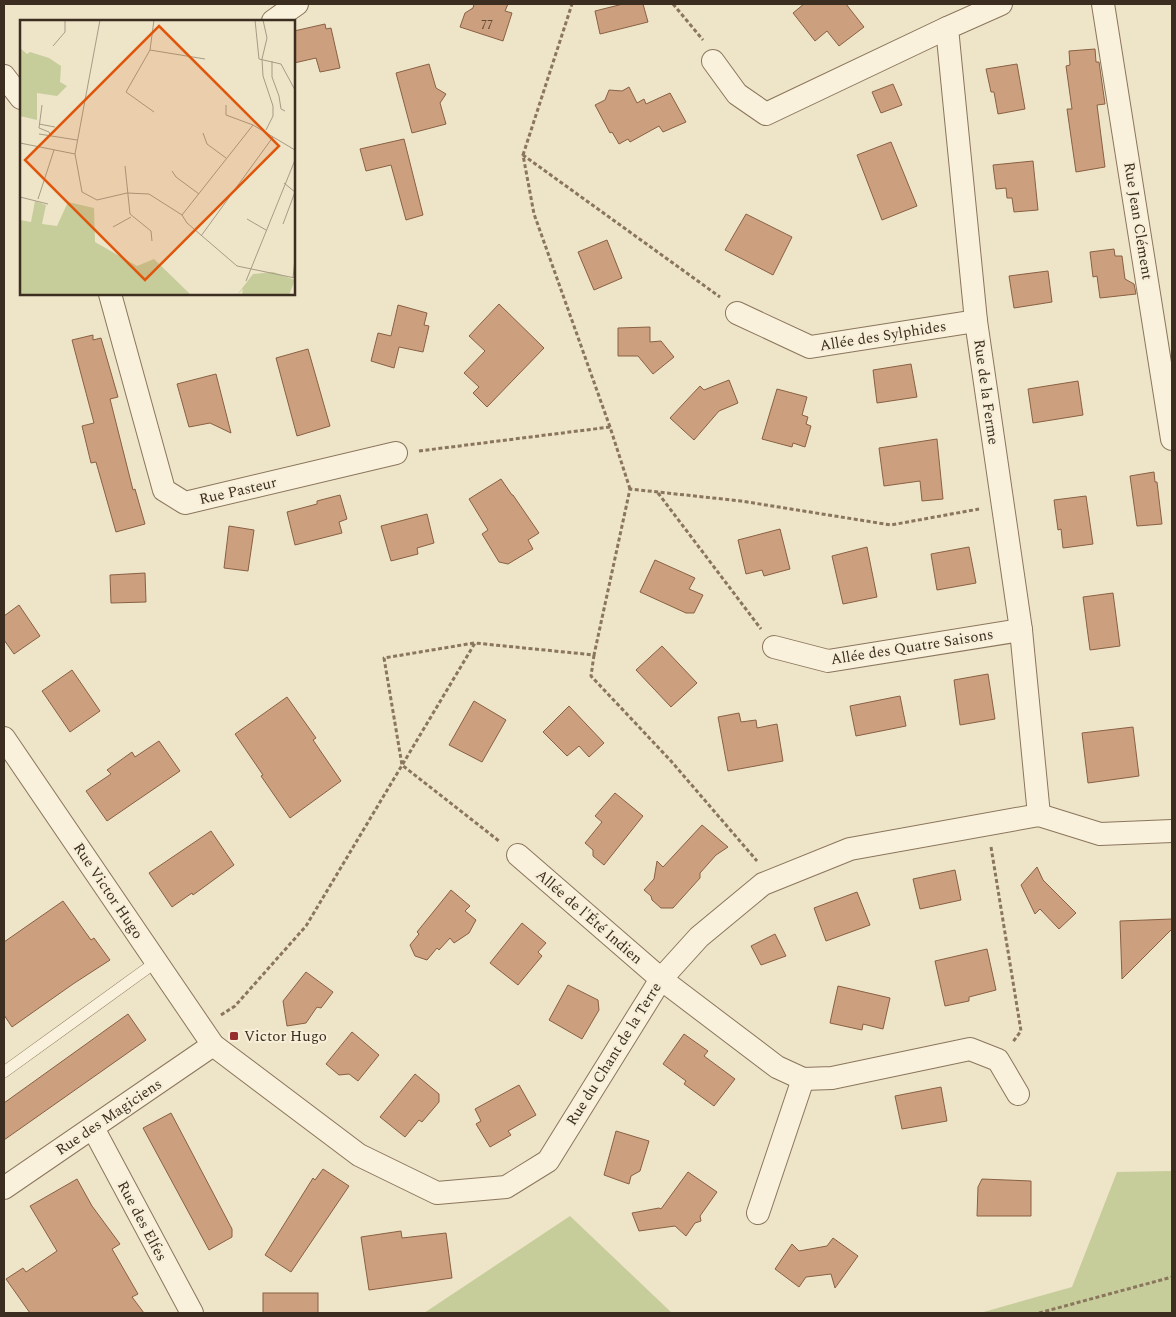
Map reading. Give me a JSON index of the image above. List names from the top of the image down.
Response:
{
  "streets": {
    "street": [
      "Rue Jean Clément",
      "Allée des Sylphides",
      "Rue de la Ferme",
      "Rue Pasteur",
      "Allée des Quatre Saisons",
      "Rue Victor Hugo",
      "Allée de l'Été Indien",
      "Rue du Chant de la Terre",
      "Rue des Magiciens",
      "Rue des Elfes"
    ]
  },
  "crossings": [
    ["Allée des Sylphides", "Rue de la Ferme"],
    ["Rue de la Ferme", "Allée des Quatre Saisons"],
    ["Rue de la Ferme", "Rue du Chant de la Terre"],
    ["Rue Victor Hugo", "Rue du Chant de la Terre"],
    ["Rue Victor Hugo", "Rue des Magiciens"],
    ["Allée de l'Été Indien", "Rue du Chant de la Terre"],
    ["Rue du Chant de la Terre", "Rue des Magiciens"],
    ["Rue des Magiciens", "Rue des Elfes"]
  ],
  "places": {
    "transit": ["Victor Hugo"]
  },
  "house_numbers": ["77"]
}
